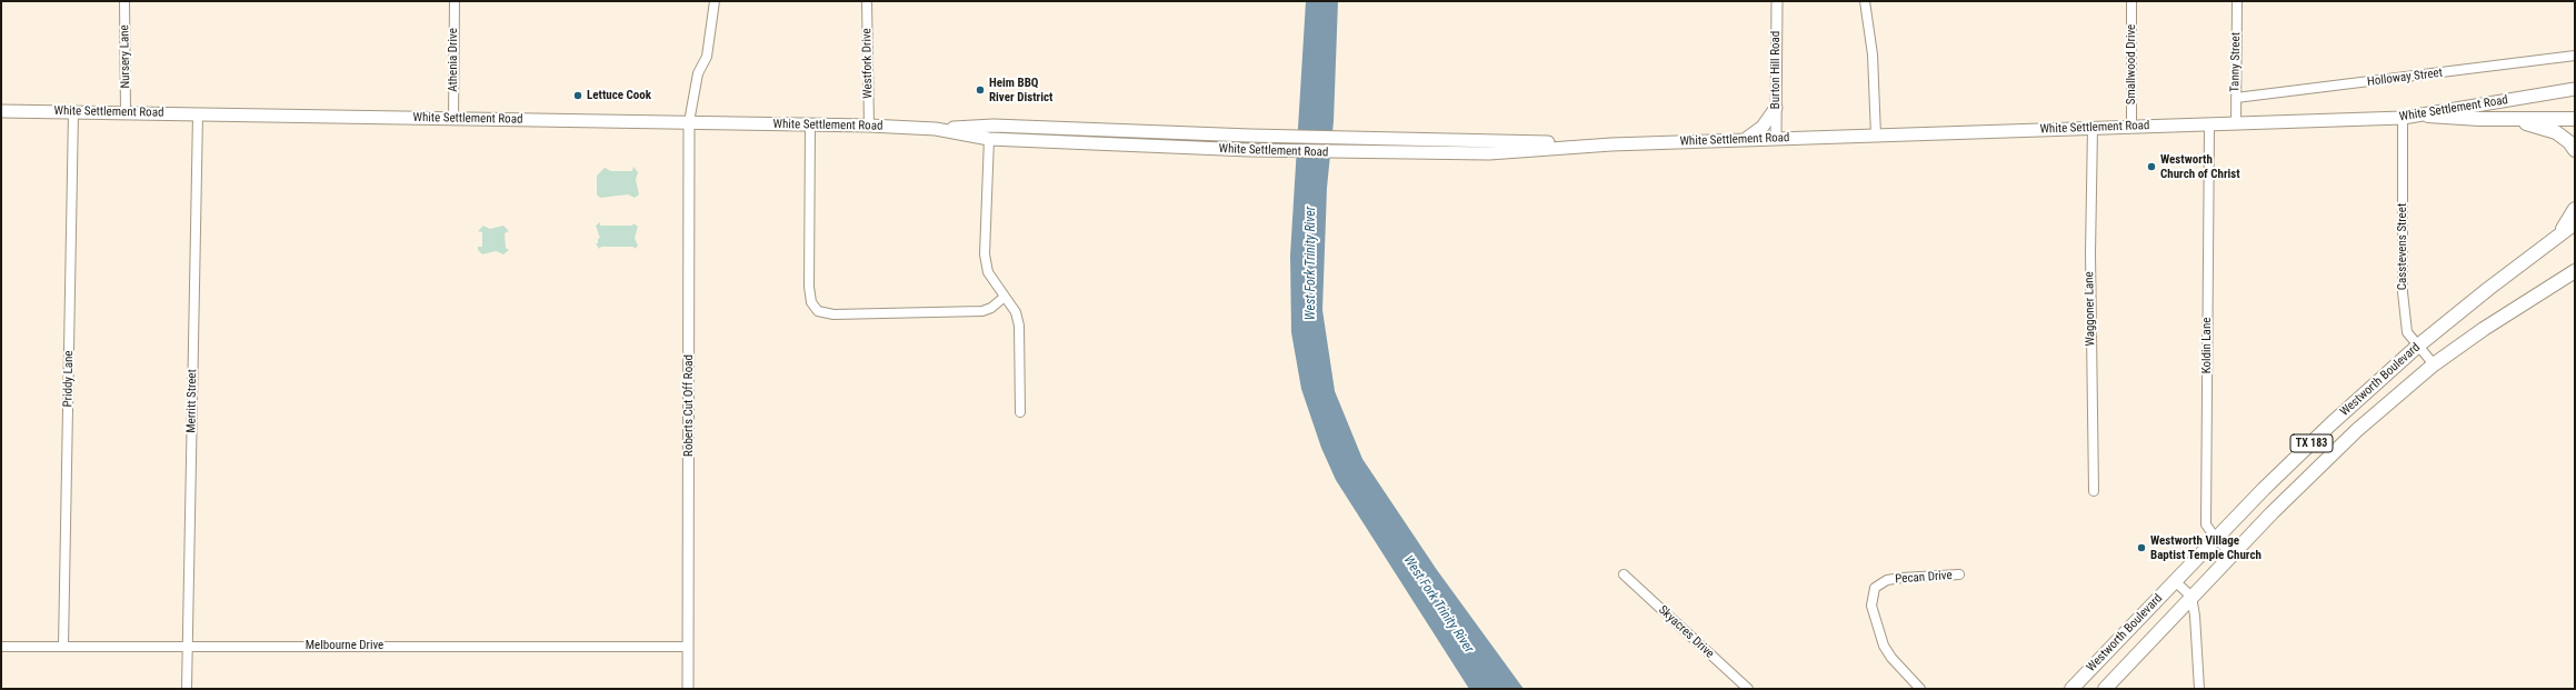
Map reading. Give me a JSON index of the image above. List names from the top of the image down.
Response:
{
  "streets": {
    "main road": ["White Settlement Road", "Westworth Boulevard", "TX 183"],
    "street": [
      "Nursery Lane",
      "Athenia Drive",
      "Tanny Street",
      "Westfork Drive",
      "Smallwood Drive",
      "Burton Hill Road",
      "Holloway Street",
      "Casstevens Street",
      "Waggoner Lane",
      "Koldin Lane",
      "Priddy Lane",
      "Merritt Street",
      "Roberts Cut Off Road",
      "Pecan Drive",
      "Skyacres Drive",
      "Melbourne Drive"
    ]
  },
  "crossings": [
    ["Nursery Lane", "White Settlement Road"],
    ["Athenia Drive", "White Settlement Road"],
    ["Tanny Street", "Holloway Street"],
    ["Tanny Street", "White Settlement Road"],
    ["Westfork Drive", "White Settlement Road"],
    ["Smallwood Drive", "White Settlement Road"],
    ["Burton Hill Road", "White Settlement Road"],
    ["White Settlement Road", "Casstevens Street"],
    ["White Settlement Road", "Waggoner Lane"],
    ["White Settlement Road", "Koldin Lane"],
    ["White Settlement Road", "Priddy Lane"],
    ["White Settlement Road", "Merritt Street"],
    ["White Settlement Road", "Roberts Cut Off Road"],
    ["Casstevens Street", "Westworth Boulevard"],
    ["Koldin Lane", "Westworth Boulevard"],
    ["Priddy Lane", "Melbourne Drive"],
    ["Merritt Street", "Melbourne Drive"],
    ["Roberts Cut Off Road", "Melbourne Drive"]
  ],
  "water": ["West Fork Trinity River"],
  "places": [
    "Heim BBQ River District",
    "Lettuce Cook",
    "Westworth Church of Christ",
    "Westworth Village Baptist Temple Church"
  ]
}
